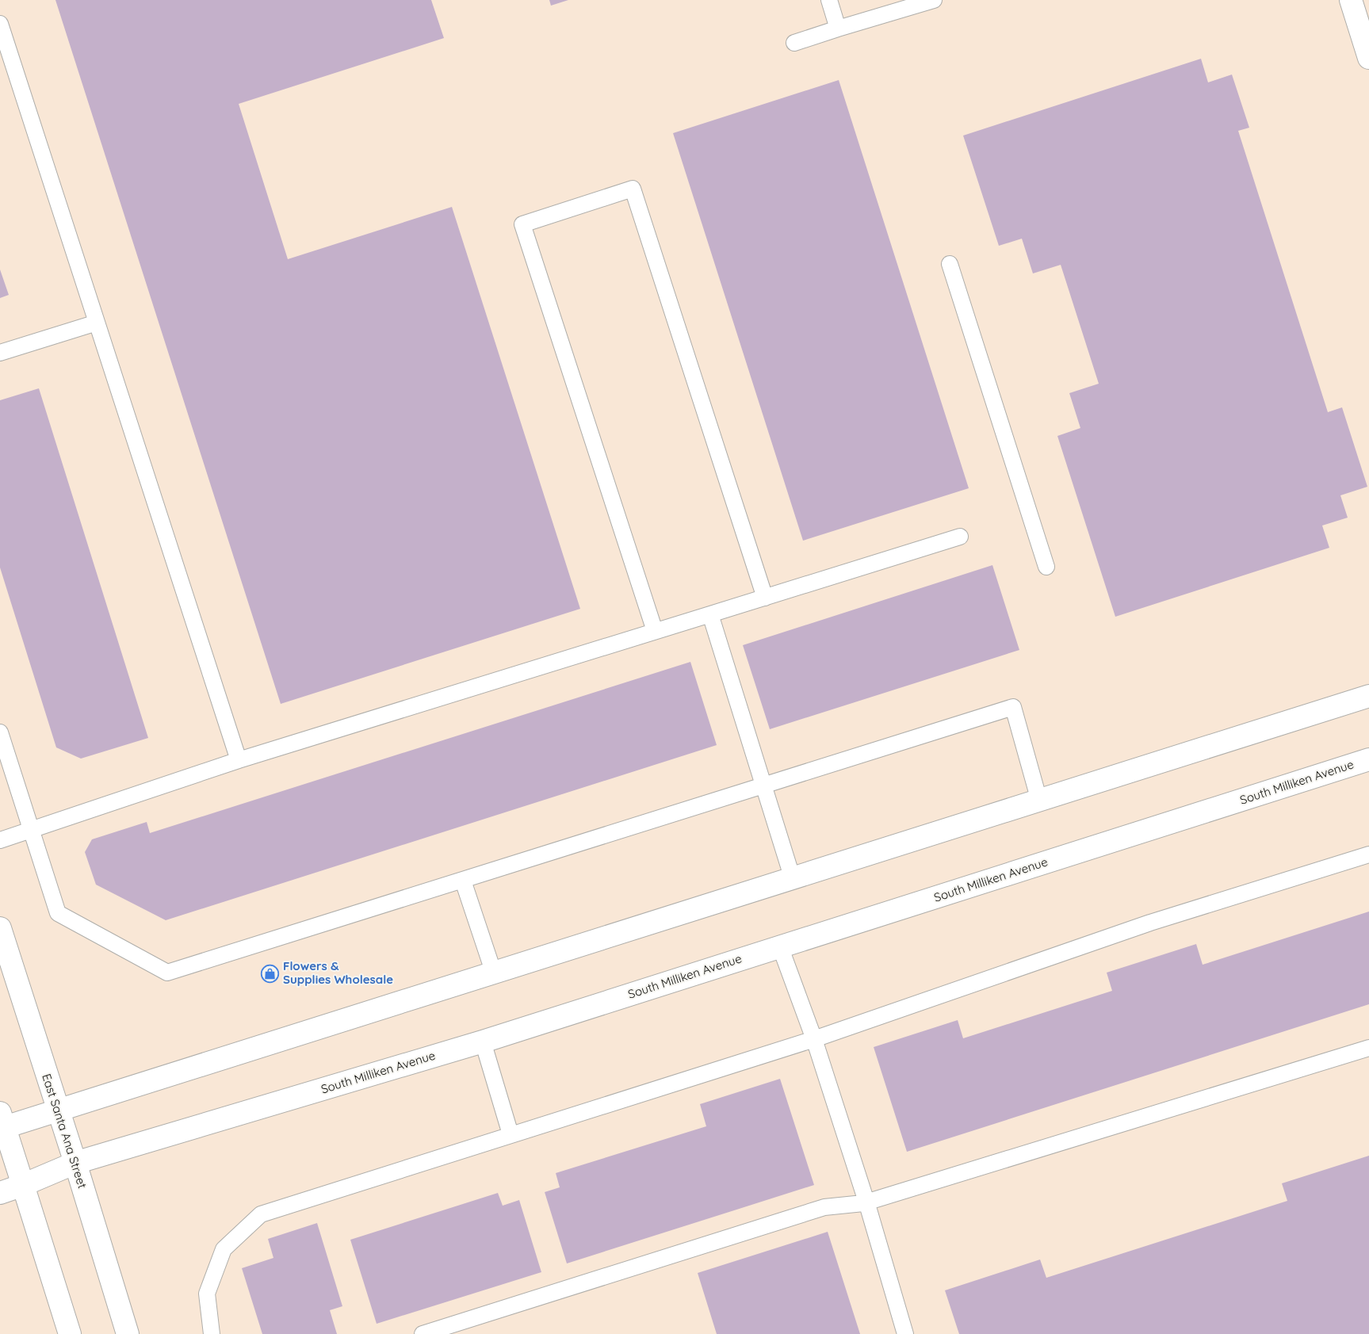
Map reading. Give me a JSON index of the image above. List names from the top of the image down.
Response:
{
  "streets": {
    "main road": ["South Milliken Avenue", "East Santa Ana Street"]
  },
  "crossings": [
    ["South Milliken Avenue", "East Santa Ana Street"]
  ],
  "places": {
    "shop": ["Flowers & Supplies Wholesale"]
  }
}
